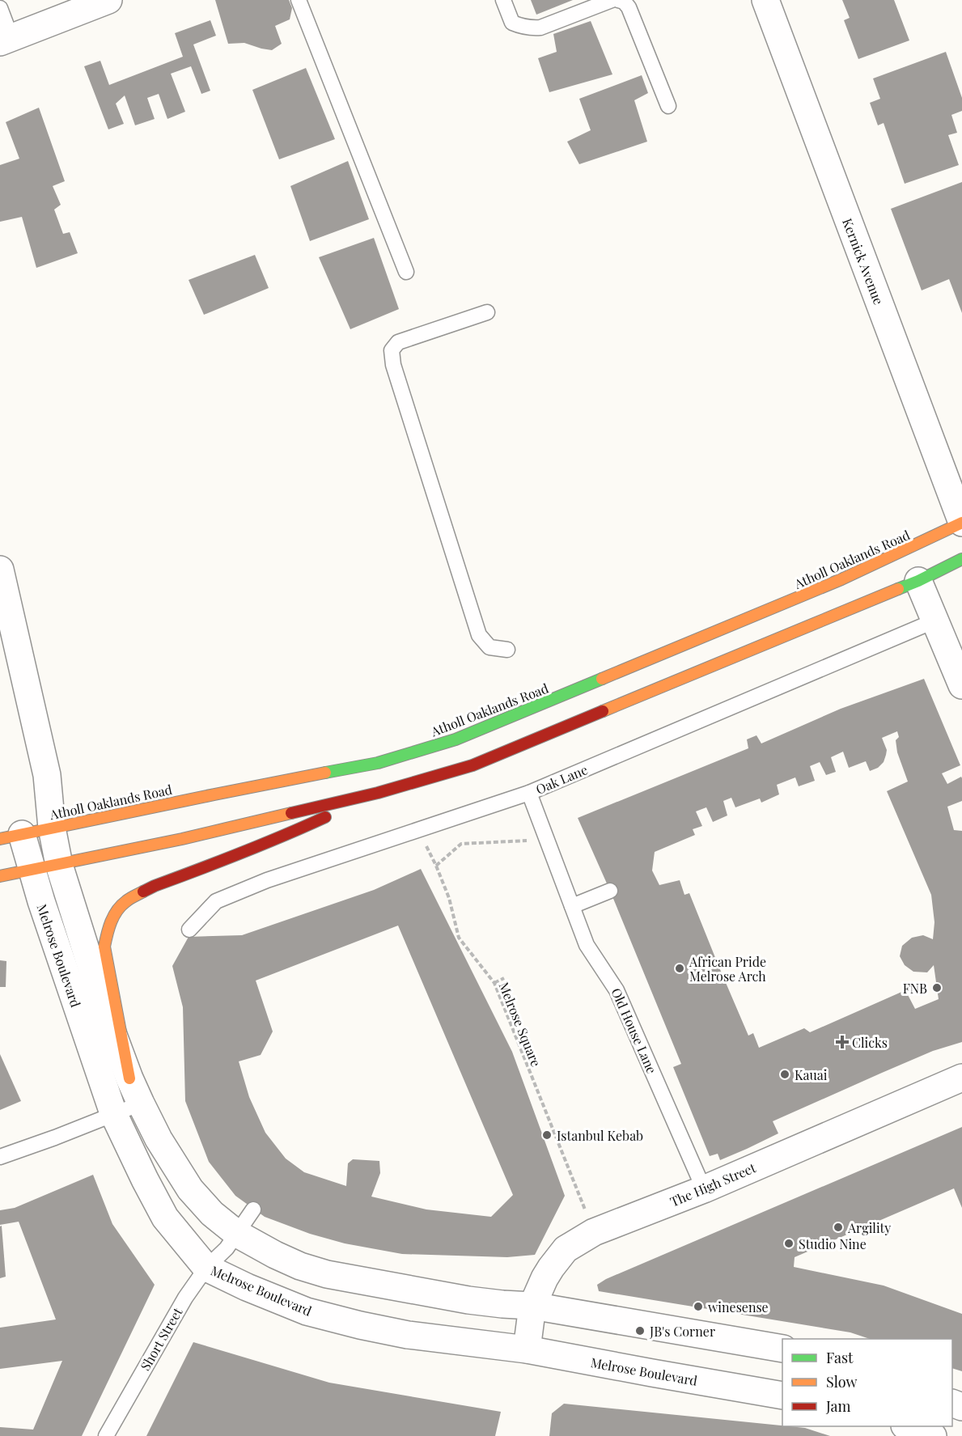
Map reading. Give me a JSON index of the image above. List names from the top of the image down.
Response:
{
  "streets": {
    "street": [
      "Kernick Avenue",
      "Atholl Oaklands Road",
      "Melrose Boulevard",
      "The High Street"
    ],
    "lane": ["Oak Lane", "Old House Lane", "Short Street"],
    "path": ["Melrose Square"]
  },
  "crossings": [
    ["Kernick Avenue", "Atholl Oaklands Road"],
    ["Atholl Oaklands Road", "Melrose Boulevard"],
    ["Oak Lane", "Melrose Square"],
    ["Oak Lane", "Old House Lane"],
    ["Melrose Boulevard", "The High Street"],
    ["Melrose Boulevard", "Short Street"],
    ["Melrose Square", "The High Street"],
    ["Old House Lane", "The High Street"]
  ],
  "places": {
    "other": [
      "African Pride Melrose Arch",
      "FNB",
      "Kauai",
      "Istanbul Kebab",
      "Argility",
      "Studio Nine",
      "winesense",
      "JB's Corner"
    ],
    "health": ["Clicks"]
  },
  "legend": ["Fast", "Slow", "Jam"]
}
